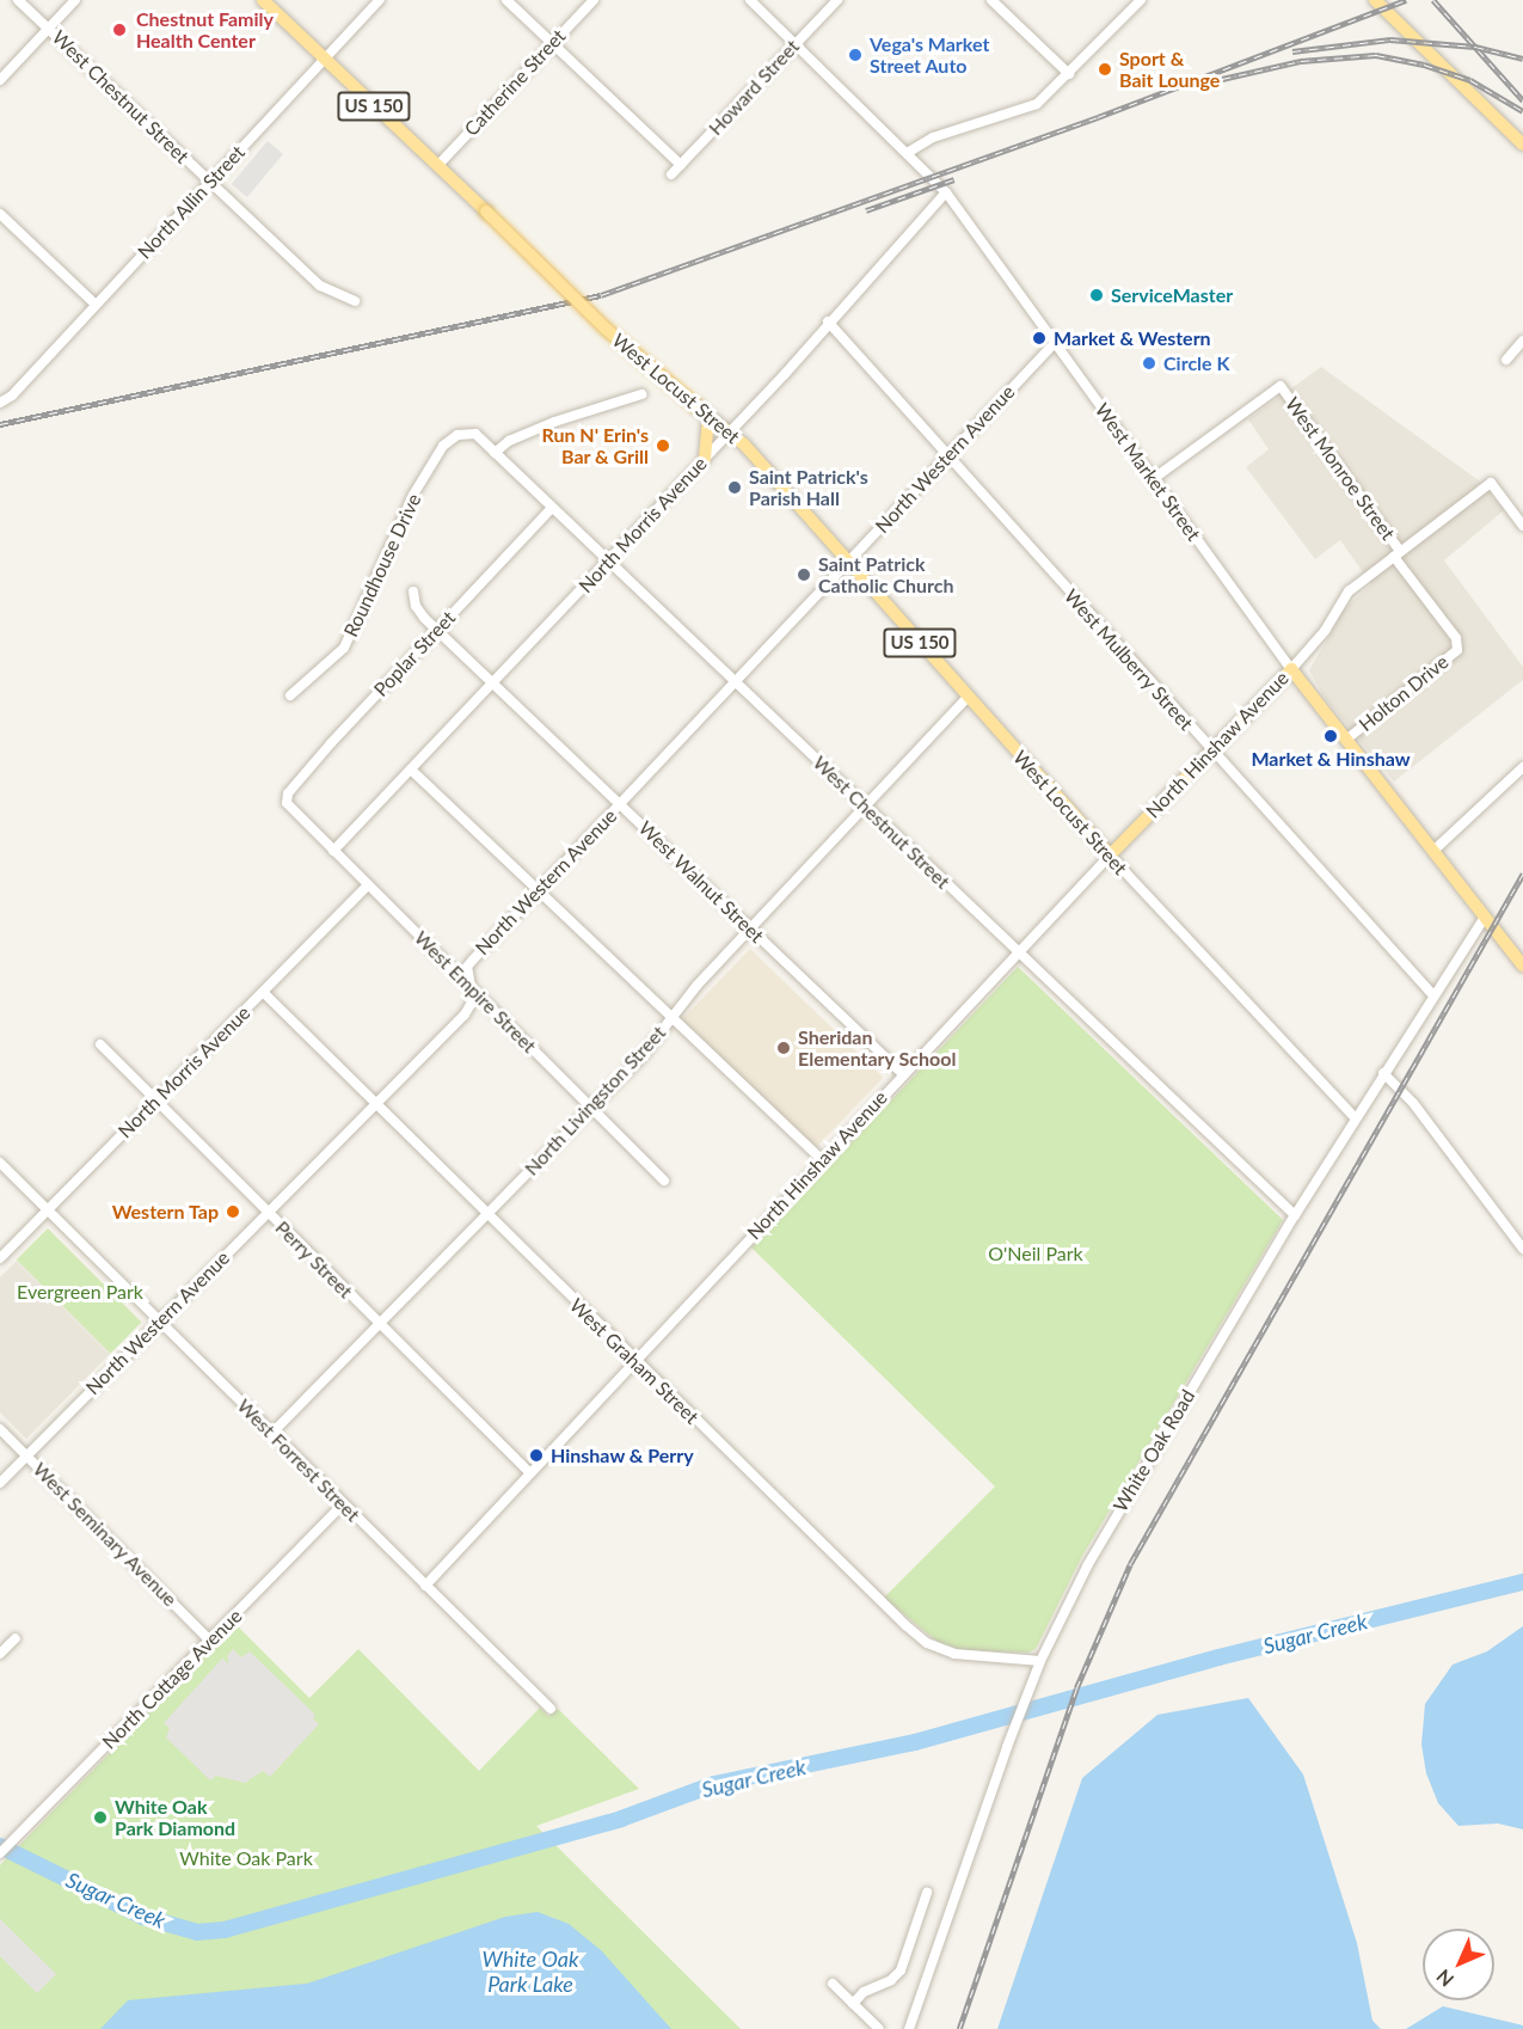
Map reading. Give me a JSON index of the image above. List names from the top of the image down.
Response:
{
  "streets": {
    "main road": [
      "US 150",
      "West Locust Street",
      "West Market Street",
      "North Hinshaw Avenue"
    ],
    "street": [
      "Catherine Street",
      "Howard Street",
      "West Chestnut Street",
      "North Allin Street",
      "North Western Avenue",
      "West Monroe Street",
      "North Morris Avenue",
      "Roundhouse Drive",
      "Poplar Street",
      "West Mulberry Street",
      "Holton Drive",
      "West Walnut Street",
      "West Empire Street",
      "North Livingston Street",
      "Perry Street",
      "West Graham Street",
      "White Oak Road",
      "West Forrest Street",
      "West Seminary Avenue",
      "North Cottage Avenue"
    ]
  },
  "crossings": [
    ["Catherine Street", "West Locust Street"],
    ["Howard Street", "West Market Street"],
    ["West Chestnut Street", "North Allin Street"],
    ["West Chestnut Street", "North Western Avenue"],
    ["West Chestnut Street", "North Morris Avenue"],
    ["West Chestnut Street", "Roundhouse Drive"],
    ["West Chestnut Street", "Poplar Street"],
    ["West Chestnut Street", "North Hinshaw Avenue"],
    ["West Chestnut Street", "North Livingston Street"],
    ["West Chestnut Street", "White Oak Road"],
    ["North Allin Street", "West Locust Street"],
    ["West Locust Street", "North Western Avenue"],
    ["West Locust Street", "North Morris Avenue"],
    ["West Locust Street", "North Hinshaw Avenue"],
    ["West Locust Street", "North Livingston Street"],
    ["West Locust Street", "White Oak Road"],
    ["North Western Avenue", "West Market Street"],
    ["North Western Avenue", "West Mulberry Street"],
    ["North Western Avenue", "West Walnut Street"],
    ["North Western Avenue", "West Empire Street"],
    ["North Western Avenue", "Perry Street"],
    ["North Western Avenue", "West Graham Street"],
    ["North Western Avenue", "West Forrest Street"],
    ["North Western Avenue", "West Seminary Avenue"],
    ["West Monroe Street", "West Market Street"],
    ["West Monroe Street", "Holton Drive"],
    ["West Monroe Street", "North Hinshaw Avenue"],
    ["West Market Street", "North Morris Avenue"],
    ["West Market Street", "Holton Drive"],
    ["West Market Street", "North Hinshaw Avenue"],
    ["West Market Street", "White Oak Road"],
    ["North Morris Avenue", "West Mulberry Street"],
    ["North Morris Avenue", "West Walnut Street"],
    ["North Morris Avenue", "West Empire Street"],
    ["North Morris Avenue", "Perry Street"],
    ["North Morris Avenue", "West Graham Street"],
    ["North Morris Avenue", "West Forrest Street"],
    ["Poplar Street", "West Walnut Street"],
    ["Poplar Street", "West Empire Street"],
    ["West Mulberry Street", "North Hinshaw Avenue"],
    ["West Mulberry Street", "White Oak Road"],
    ["North Hinshaw Avenue", "West Walnut Street"],
    ["North Hinshaw Avenue", "Perry Street"],
    ["North Hinshaw Avenue", "West Graham Street"],
    ["North Hinshaw Avenue", "West Forrest Street"],
    ["West Walnut Street", "North Livingston Street"],
    ["West Empire Street", "North Livingston Street"],
    ["North Livingston Street", "Perry Street"],
    ["North Livingston Street", "West Graham Street"],
    ["North Livingston Street", "West Forrest Street"],
    ["West Graham Street", "White Oak Road"],
    ["West Forrest Street", "North Cottage Avenue"],
    ["West Seminary Avenue", "North Cottage Avenue"]
  ],
  "water": ["Sugar Creek", "White Oak Park Lake"],
  "parks": ["O'Neil Park", "Evergreen Park", "White Oak Park"],
  "places": [
    "Chestnut Family Health Center",
    "Vega's Market Street Auto",
    "Sport & Bait Lounge",
    "ServiceMaster",
    "Market & Western",
    "Circle K",
    "Run N' Erin's Bar & Grill",
    "Saint Patrick's Parish Hall",
    "Saint Patrick Catholic Church",
    "Market & Hinshaw",
    "Sheridan Elementary School",
    "Western Tap",
    "Hinshaw & Perry",
    "White Oak Park Diamond"
  ],
  "north": "bottom left"
}
